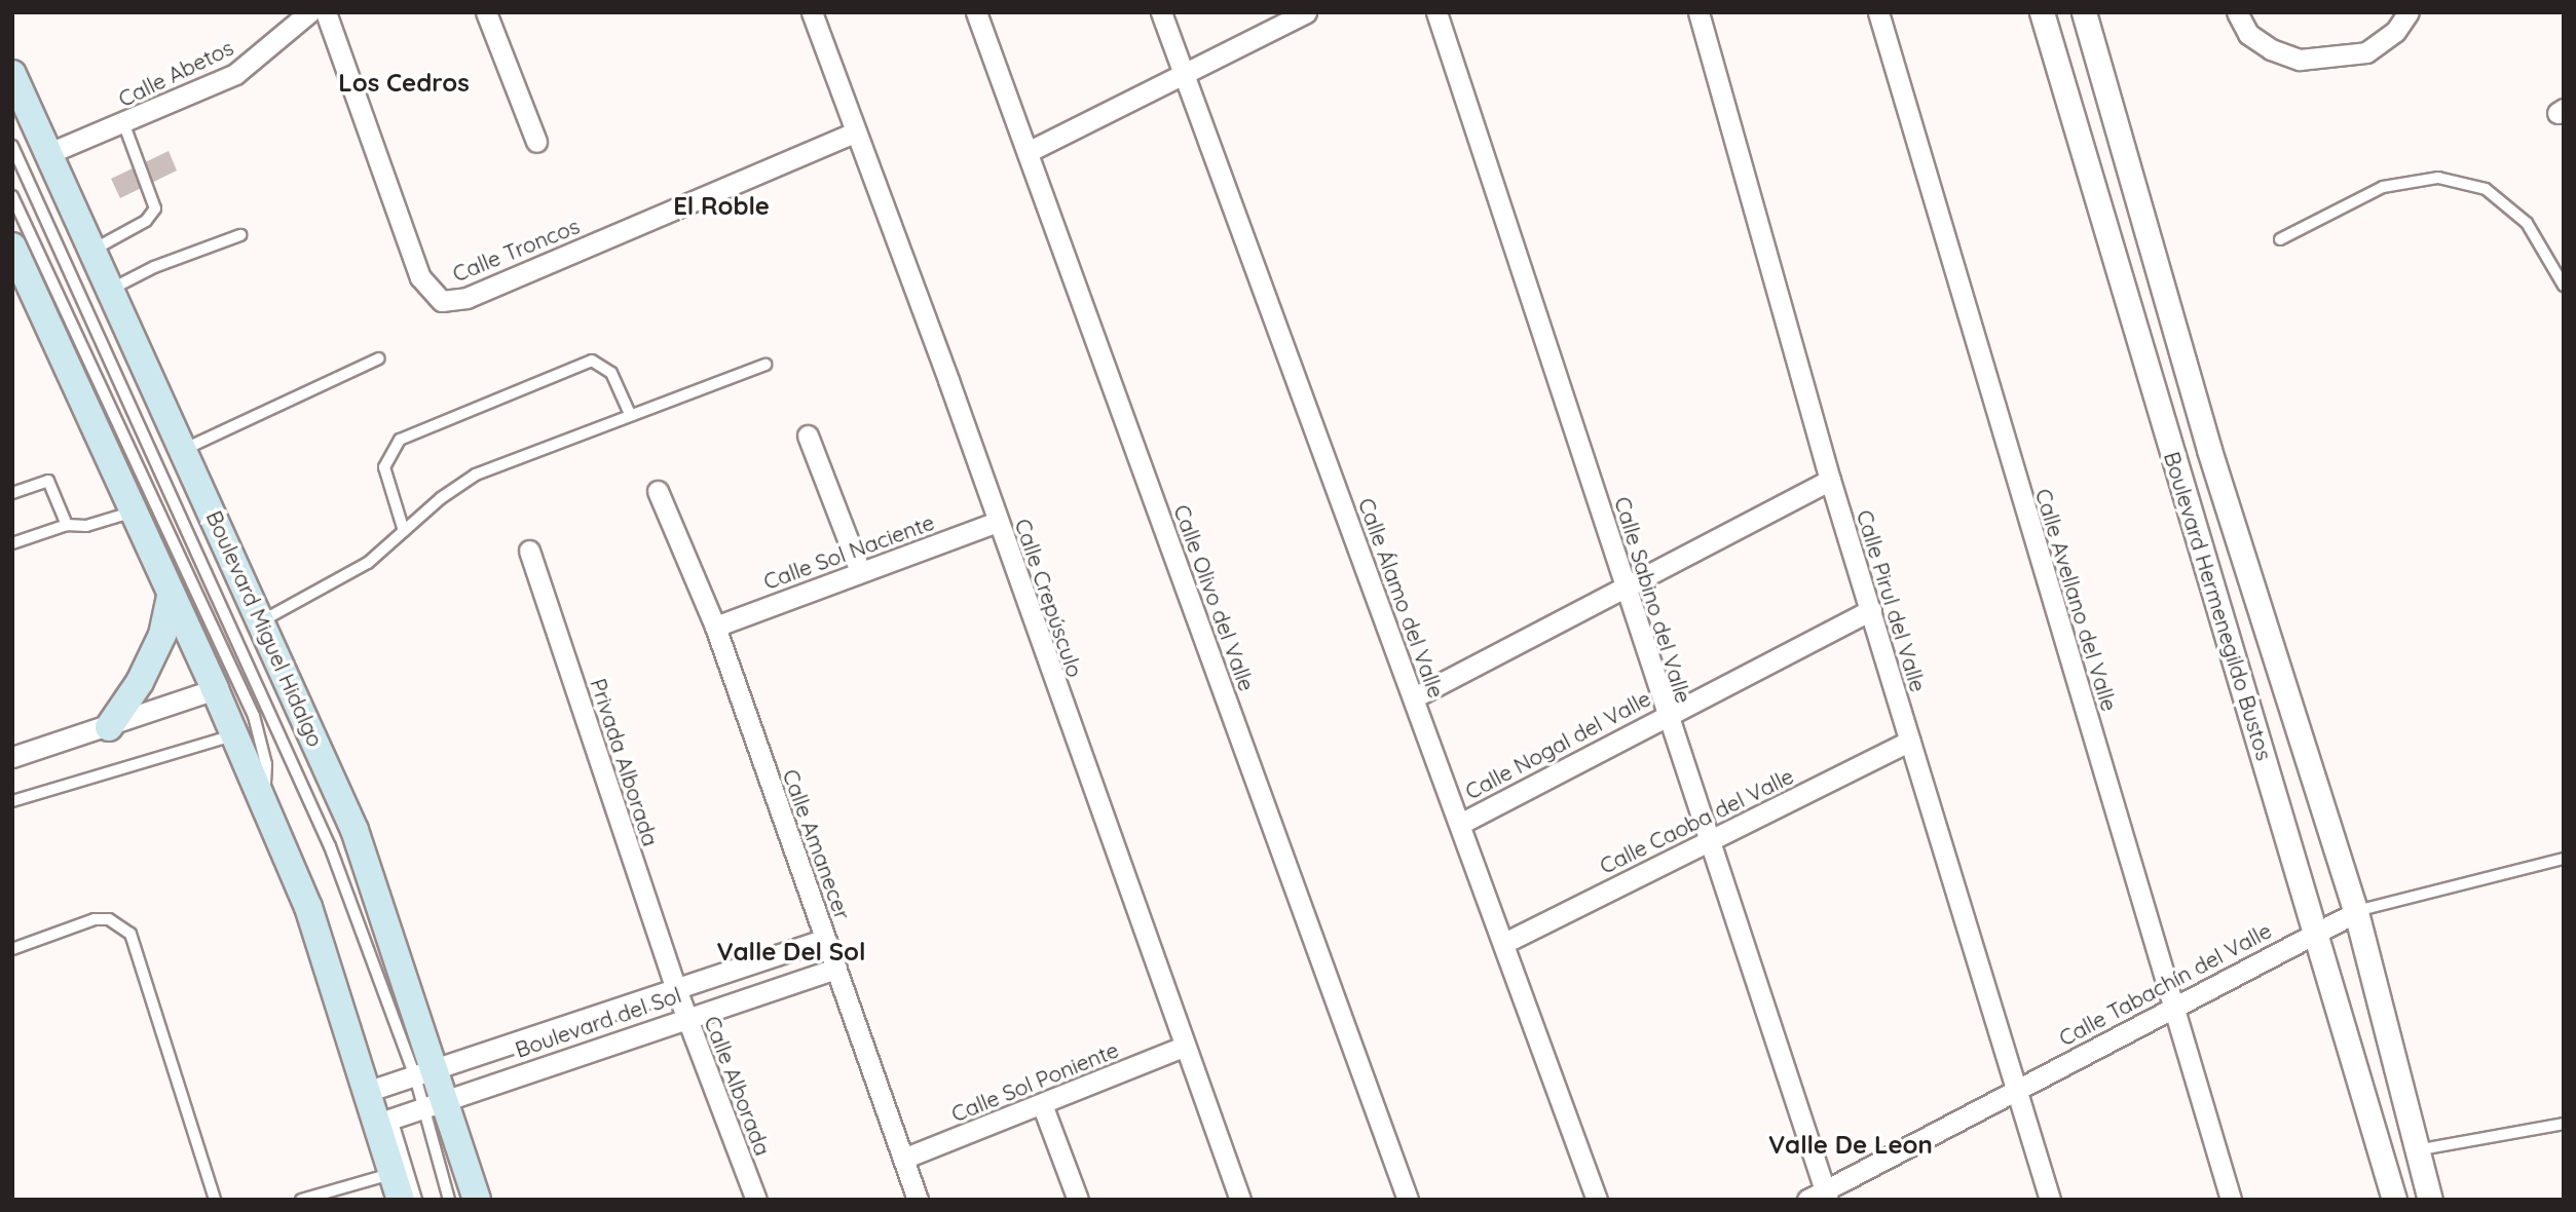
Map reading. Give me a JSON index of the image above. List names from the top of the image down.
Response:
{
  "streets": {
    "main road": ["Boulevard Miguel Hidalgo"],
    "street": [
      "Calle Abetos",
      "Calle Troncos",
      "Calle Sol Naciente",
      "Calle Crepúsculo",
      "Calle Olivo del Valle",
      "Calle Álamo del Valle",
      "Calle Sabino del Valle",
      "Calle Avellano del Valle",
      "Calle Pirul del Valle",
      "Boulevard Hermenegildo Bustos",
      "Calle Nogal del Valle",
      "Privada Alborada",
      "Calle Caoba del Valle",
      "Calle Amanecer",
      "Calle Tabachín del Valle",
      "Boulevard del Sol",
      "Calle Sol Poniente",
      "Calle Alborada"
    ]
  },
  "crossings": [
    ["Calle Abetos", "Boulevard Miguel Hidalgo"],
    ["Calle Troncos", "Calle Crepúsculo"],
    ["Calle Sol Naciente", "Calle Crepúsculo"],
    ["Calle Sol Naciente", "Calle Amanecer"],
    ["Calle Crepúsculo", "Calle Sol Poniente"],
    ["Calle Álamo del Valle", "Calle Nogal del Valle"],
    ["Calle Álamo del Valle", "Calle Caoba del Valle"],
    ["Calle Sabino del Valle", "Calle Nogal del Valle"],
    ["Calle Sabino del Valle", "Calle Caoba del Valle"],
    ["Calle Sabino del Valle", "Calle Tabachín del Valle"],
    ["Calle Avellano del Valle", "Calle Tabachín del Valle"],
    ["Calle Pirul del Valle", "Calle Nogal del Valle"],
    ["Calle Pirul del Valle", "Calle Caoba del Valle"],
    ["Calle Pirul del Valle", "Calle Tabachín del Valle"],
    ["Boulevard Hermenegildo Bustos", "Calle Tabachín del Valle"],
    ["Boulevard Miguel Hidalgo", "Boulevard del Sol"],
    ["Privada Alborada", "Boulevard del Sol"],
    ["Privada Alborada", "Calle Alborada"],
    ["Calle Amanecer", "Boulevard del Sol"],
    ["Calle Amanecer", "Calle Sol Poniente"],
    ["Boulevard del Sol", "Calle Alborada"]
  ],
  "districts": [
    "Los Cedros",
    "El Roble",
    "Valle Del Sol",
    "Valle De Leon"
  ]
}
